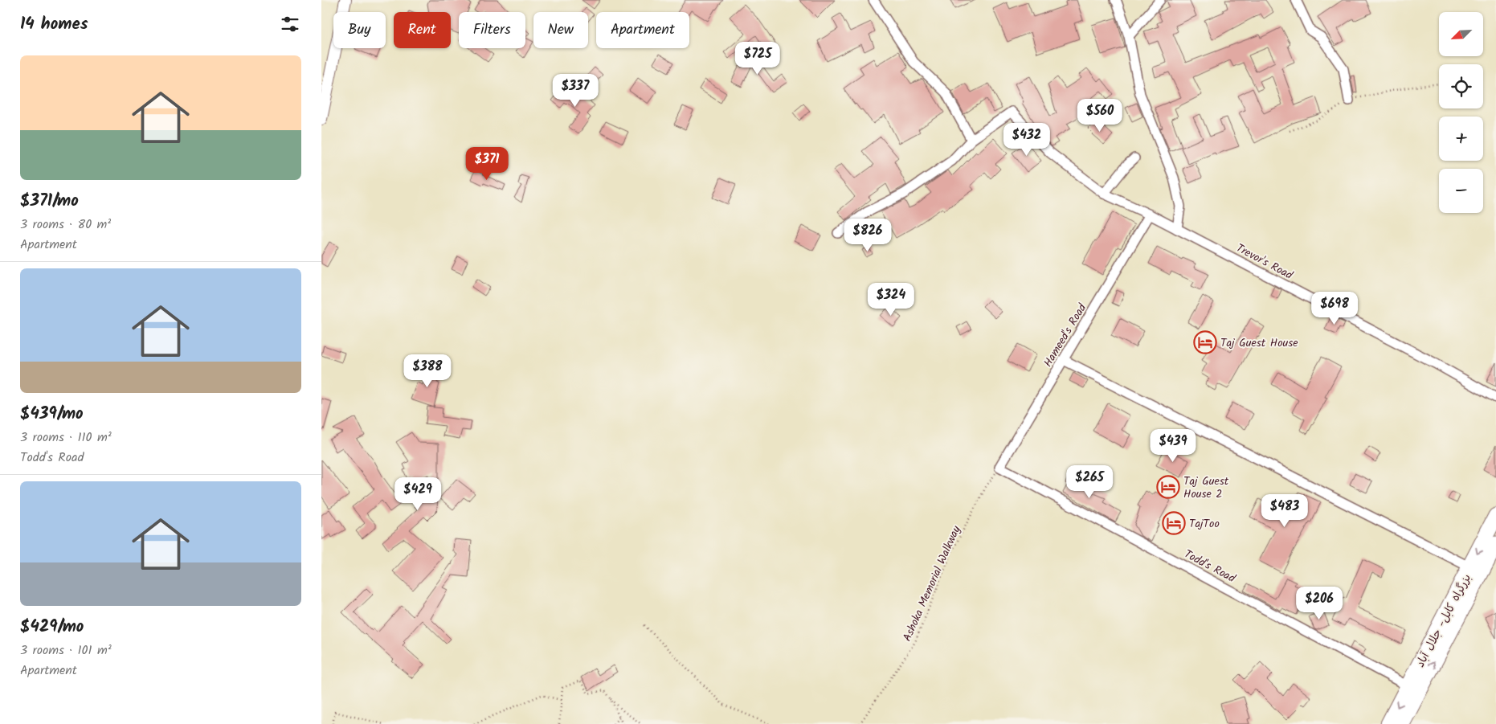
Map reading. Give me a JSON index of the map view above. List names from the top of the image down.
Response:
{
  "streets": {
    "highway": ["بزرگراه کابل- جلال آباد"],
    "street": ["Trevor's Road", "Hameed's Road", "Todd's Road"],
    "path": ["Ashoka Memorial Walkway"]
  },
  "crossings": [
    ["Trevor's Road", "Hameed's Road"],
    ["Hameed's Road", "Todd's Road"],
    ["Hameed's Road", "Ashoka Memorial Walkway"],
    ["Todd's Road", "Ashoka Memorial Walkway"],
    ["Todd's Road", "بزرگراه کابل- جلال آباد"]
  ],
  "places": {
    "hotel": ["Taj Guest House", "Taj Guest House 2", "TajToo"]
  },
  "north": "bottom left",
  "page": {
    "heading": "14 homes",
    "map_buttons": ["+", "−"],
    "chip": [
      "Buy",
      "Rent",
      "Filters",
      "New",
      "Apartment"
    ],
    "price": [
      "$725",
      "$337",
      "$560",
      "$432",
      "$371",
      "$826",
      "$324",
      "$698",
      "$388",
      "$439",
      "$265",
      "$429",
      "$483",
      "$206"
    ],
    "list": [
      {
        "name": "$371/mo",
        "note": "3 rooms · 80 m² · Apartment"
      },
      {
        "name": "$439/mo",
        "note": "3 rooms · 110 m² · Todd's Road"
      },
      {
        "name": "$429/mo",
        "note": "3 rooms · 101 m² · Apartment"
      }
    ]
  }
}
